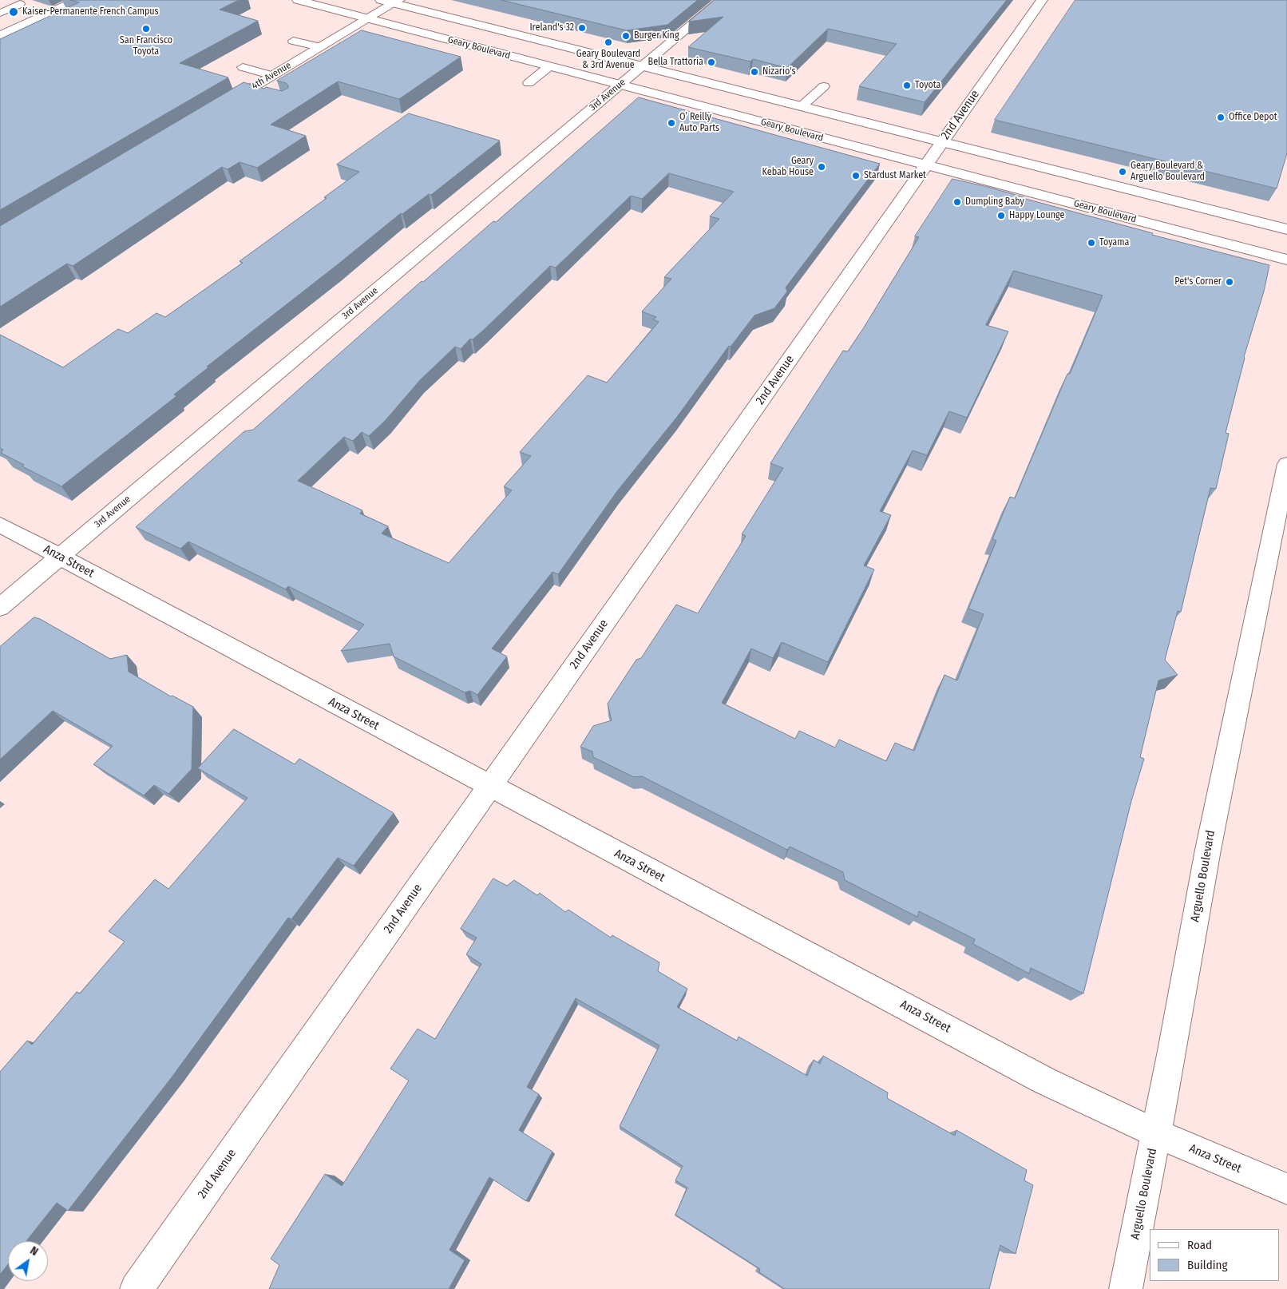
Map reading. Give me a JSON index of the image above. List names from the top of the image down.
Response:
{
  "streets": {
    "street": [
      "Geary Boulevard",
      "4th Avenue",
      "3rd Avenue",
      "2nd Avenue",
      "Anza Street",
      "Arguello Boulevard"
    ]
  },
  "crossings": [
    ["Geary Boulevard", "4th Avenue"],
    ["Geary Boulevard", "3rd Avenue"],
    ["Geary Boulevard", "2nd Avenue"],
    ["3rd Avenue", "Anza Street"],
    ["2nd Avenue", "Anza Street"],
    ["Anza Street", "Arguello Boulevard"]
  ],
  "places": [
    "Kaiser-Permanente French Campus",
    "Ireland's 32",
    "San Francisco Toyota",
    "Burger King",
    "Geary Boulevard & 3rd Avenue",
    "Bella Trattoria",
    "Nizario's",
    "Toyota",
    "Office Depot",
    "O’ Reilly Auto Parts",
    "Geary Kebab House",
    "Geary Boulevard & Arguello Boulevard",
    "Stardust Market",
    "Dumpling Baby",
    "Happy Lounge",
    "Toyama",
    "Pet's Corner"
  ],
  "legend": ["Road", "Building"],
  "north": "top right"
}
